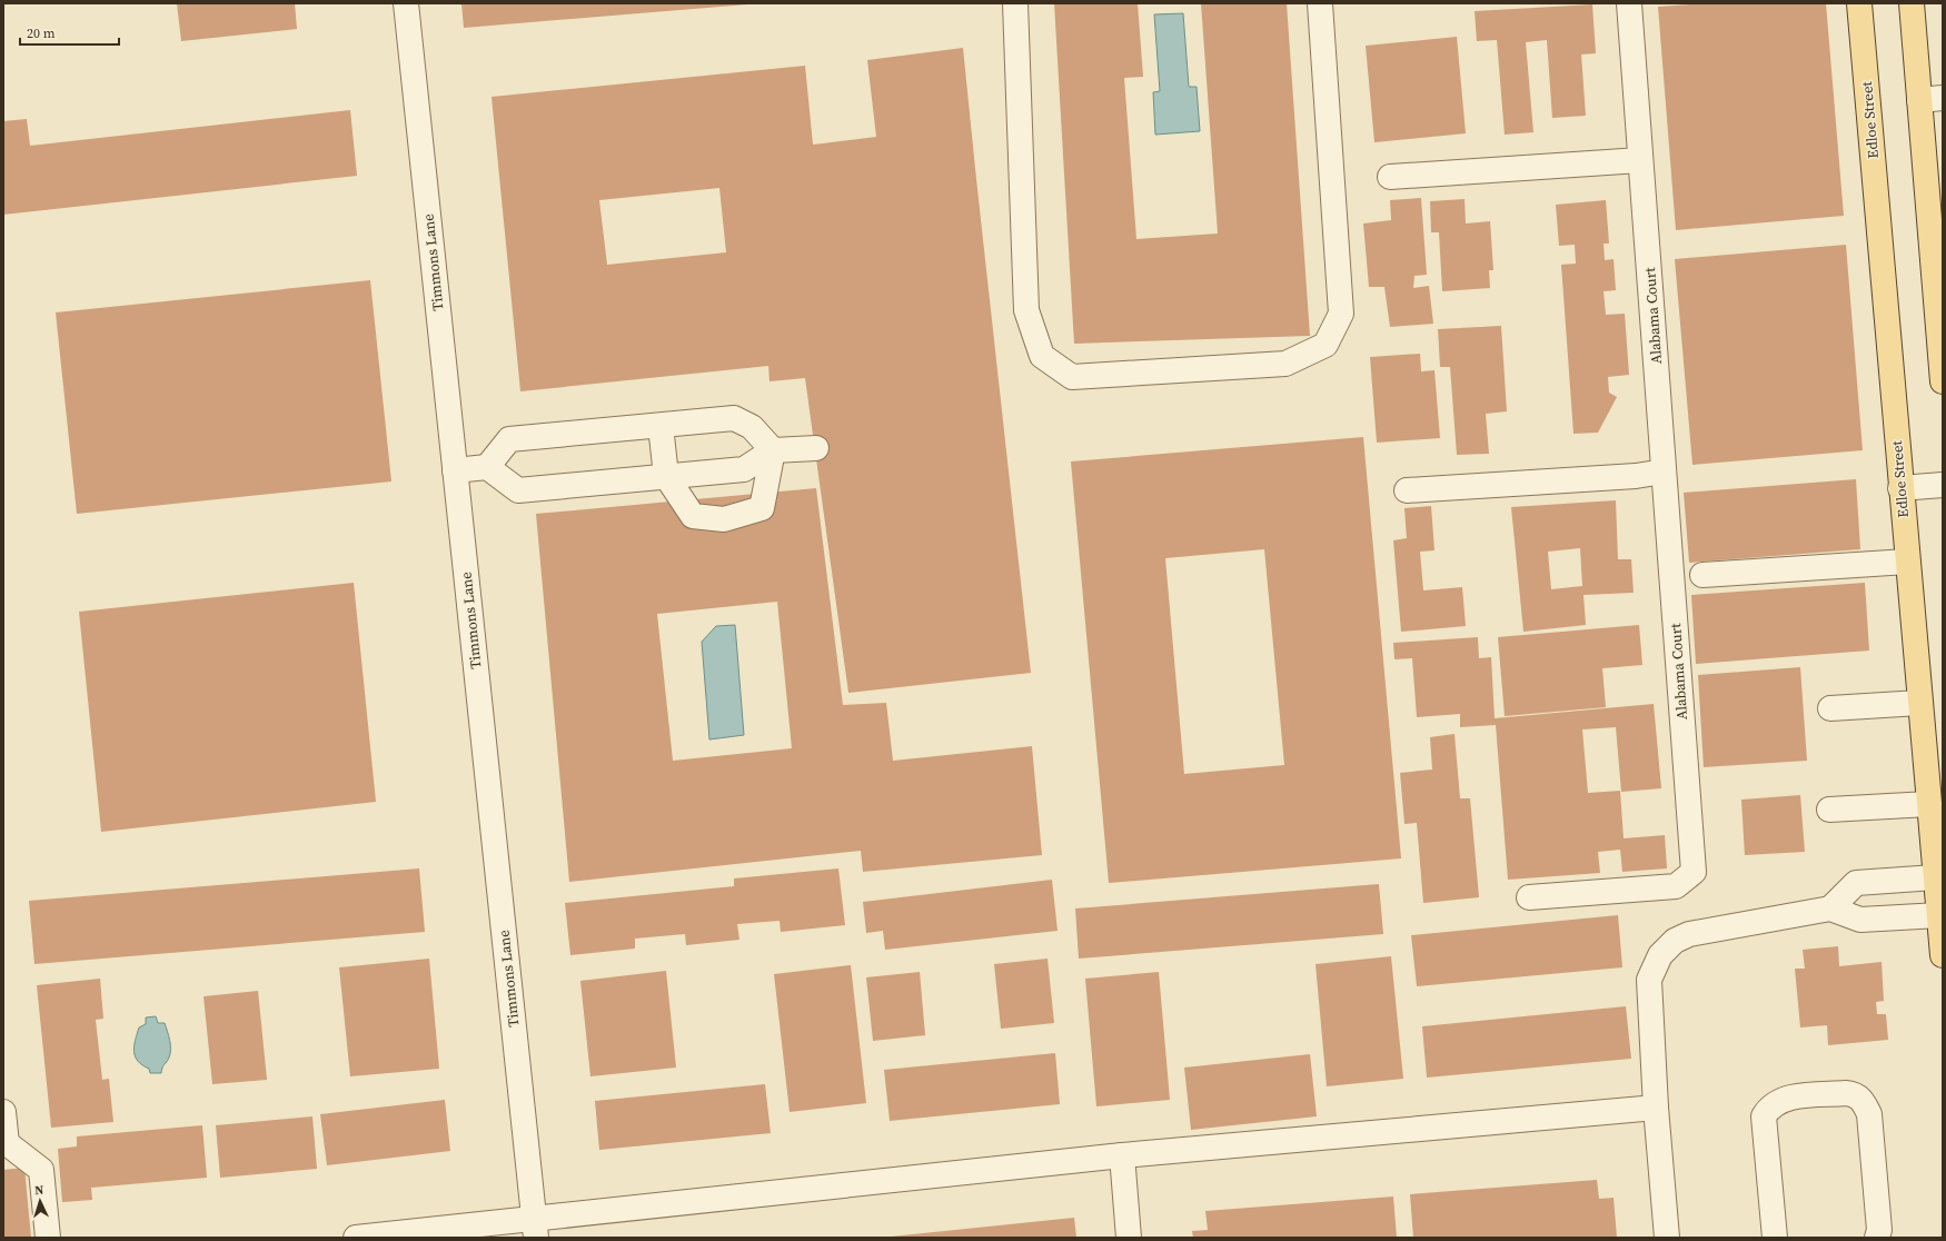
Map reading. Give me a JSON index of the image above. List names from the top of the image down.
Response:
{
  "streets": {
    "main road": ["Edloe Street"],
    "street": ["Timmons Lane", "Alabama Court"]
  },
  "scale_bar": "20 m",
  "north": "top"
}
